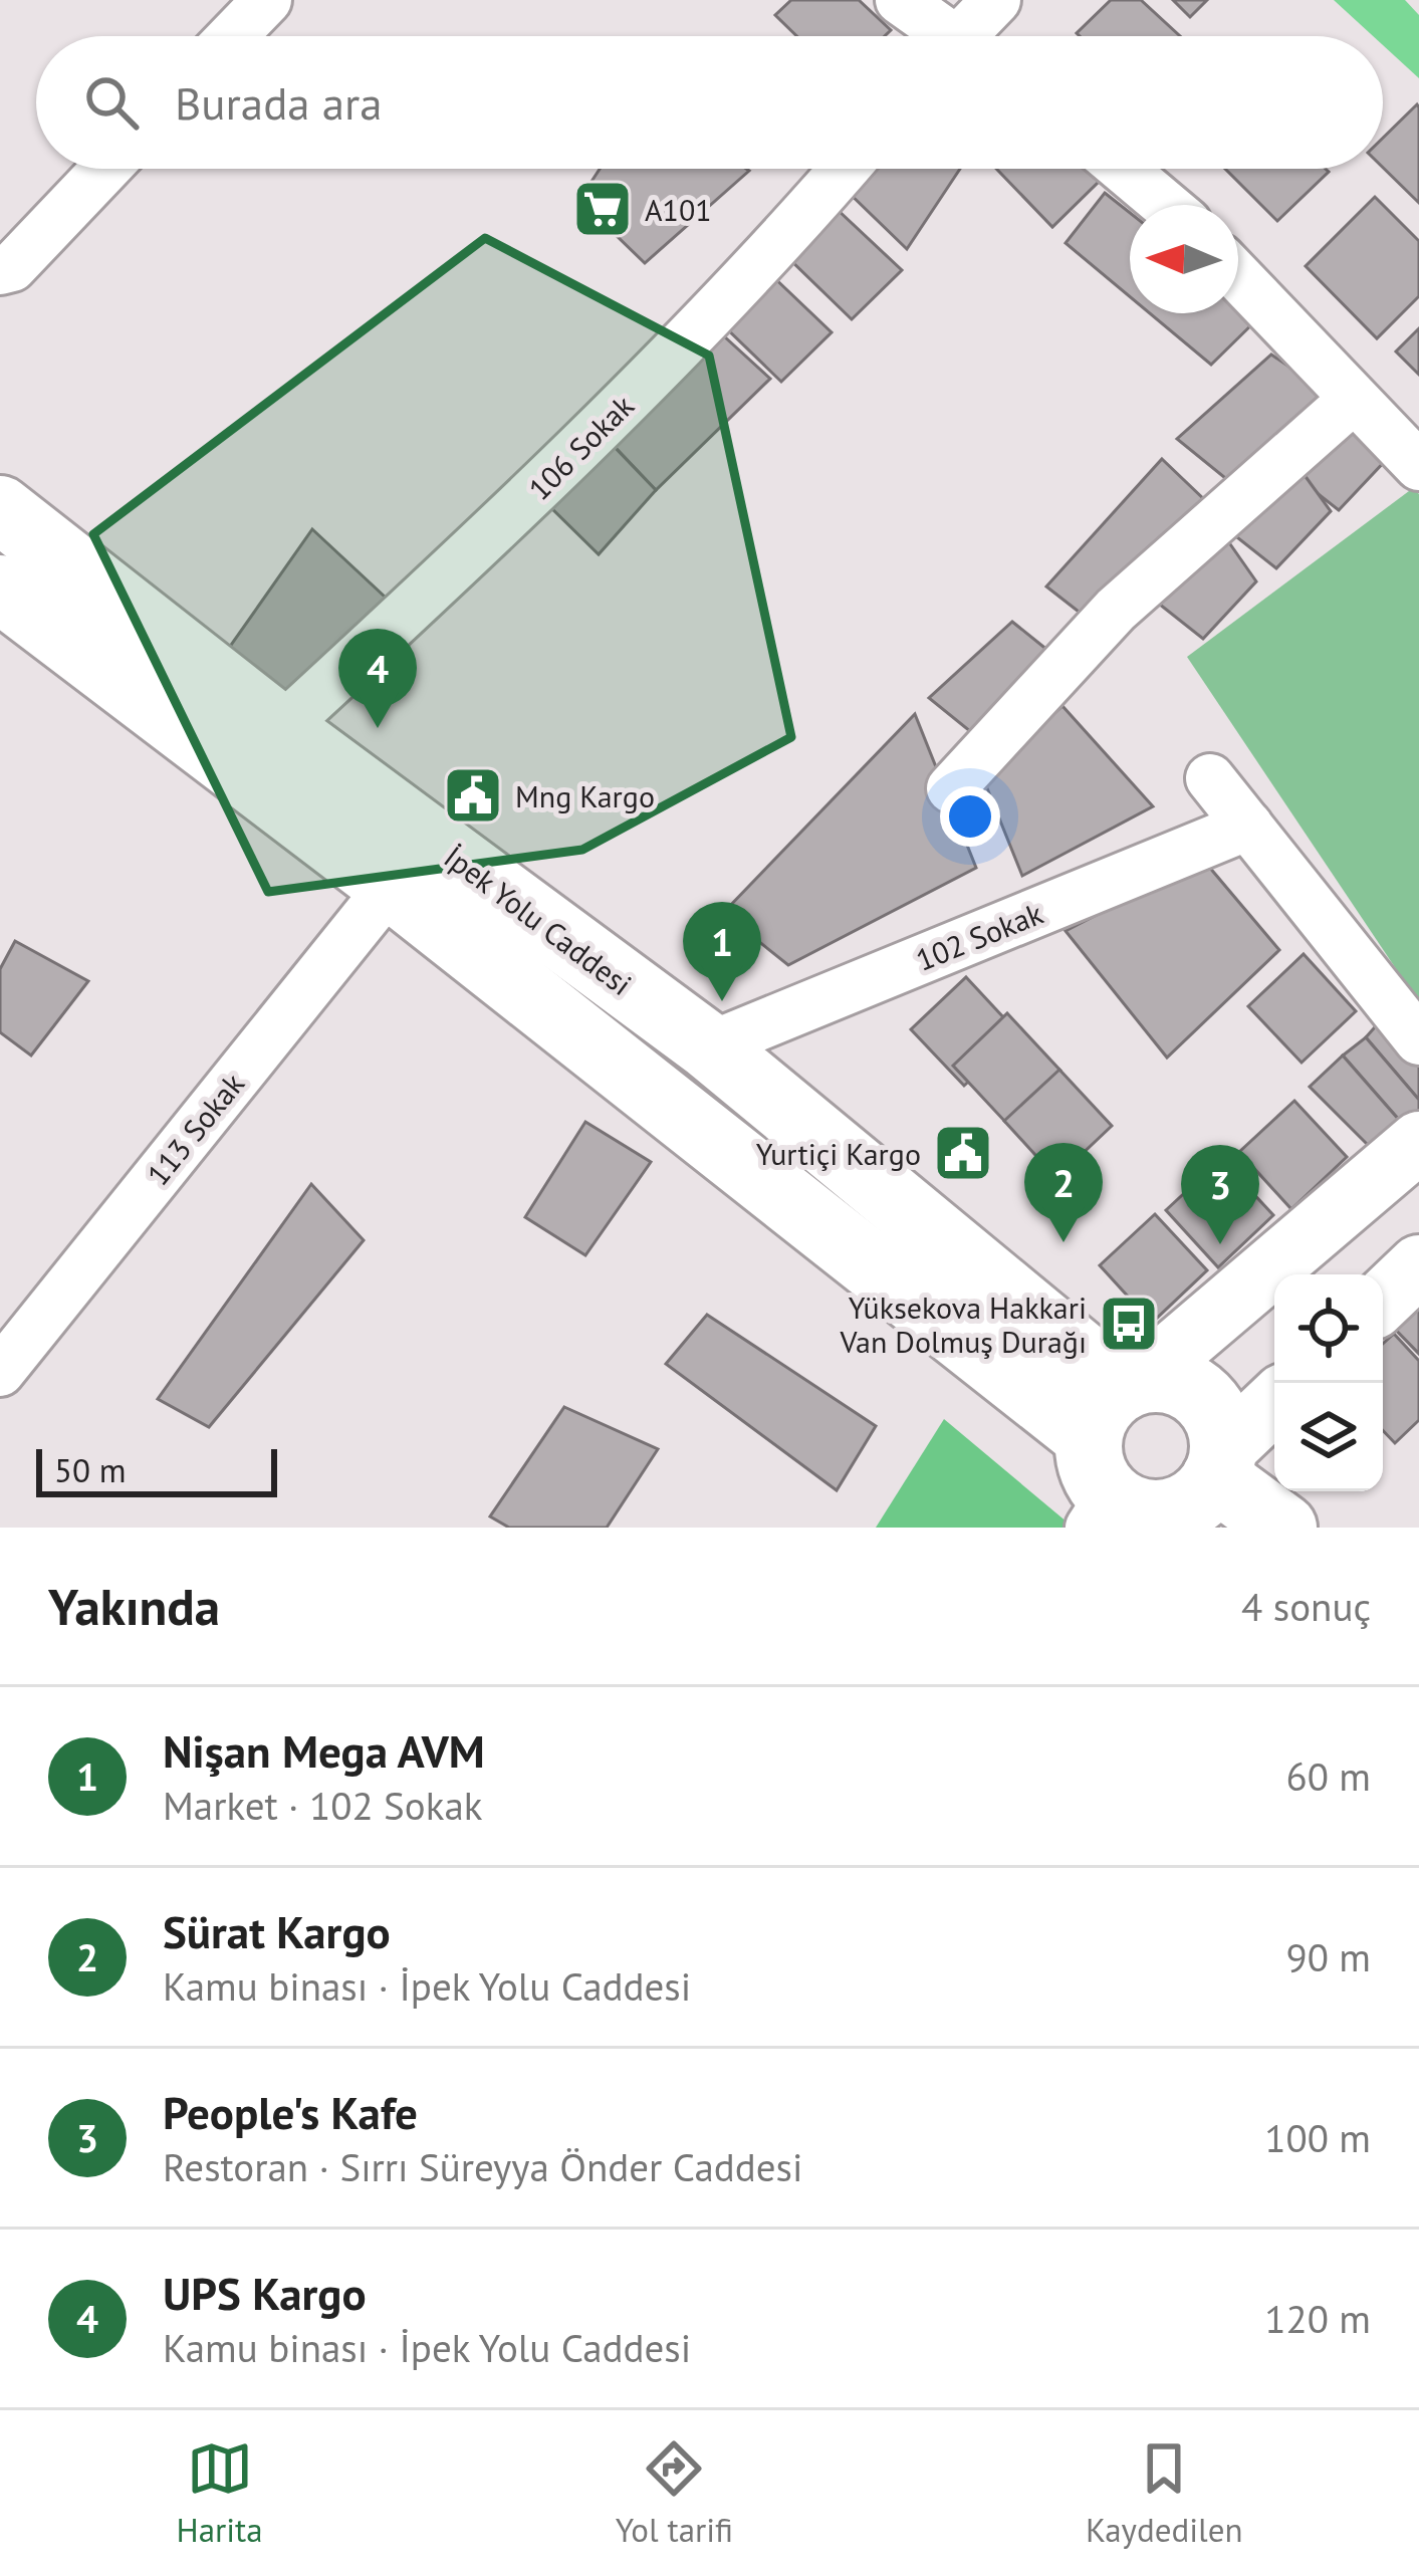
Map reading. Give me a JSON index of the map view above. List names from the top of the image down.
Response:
{
  "streets": {
    "highway": ["İpek Yolu Caddesi"],
    "street": ["106 Sokak", "102 Sokak", "113 Sokak"]
  },
  "crossings": [
    ["106 Sokak", "İpek Yolu Caddesi"],
    ["İpek Yolu Caddesi", "102 Sokak"],
    ["İpek Yolu Caddesi", "113 Sokak"]
  ],
  "places": {
    "supermarket": ["A101"],
    "public building": ["Mng Kargo", "Yurtiçi Kargo"],
    "bus stop": ["Yüksekova Hakkari Van Dolmuş Durağı"]
  },
  "scale_bar": "50 m",
  "north": "left",
  "page": {
    "search": "Burada ara",
    "pins": [
      "4",
      "1",
      "2",
      "3"
    ],
    "scale": "50 m",
    "heading": ["Yakında", "4 sonuç"],
    "list": [
      {
        "mark": "1",
        "name": "Nişan Mega AVM",
        "note": "Market · 102 Sokak",
        "value": "60 m"
      },
      {
        "mark": "2",
        "name": "Sürat Kargo",
        "note": "Kamu binası · İpek Yolu Caddesi",
        "value": "90 m"
      },
      {
        "mark": "3",
        "name": "People's Kafe",
        "note": "Restoran · Sırrı Süreyya Önder Caddesi",
        "value": "100 m"
      },
      {
        "mark": "4",
        "name": "UPS Kargo",
        "note": "Kamu binası · İpek Yolu Caddesi",
        "value": "120 m"
      }
    ],
    "nav": ["Harita", "Yol tarifi", "Kaydedilen"]
  }
}
